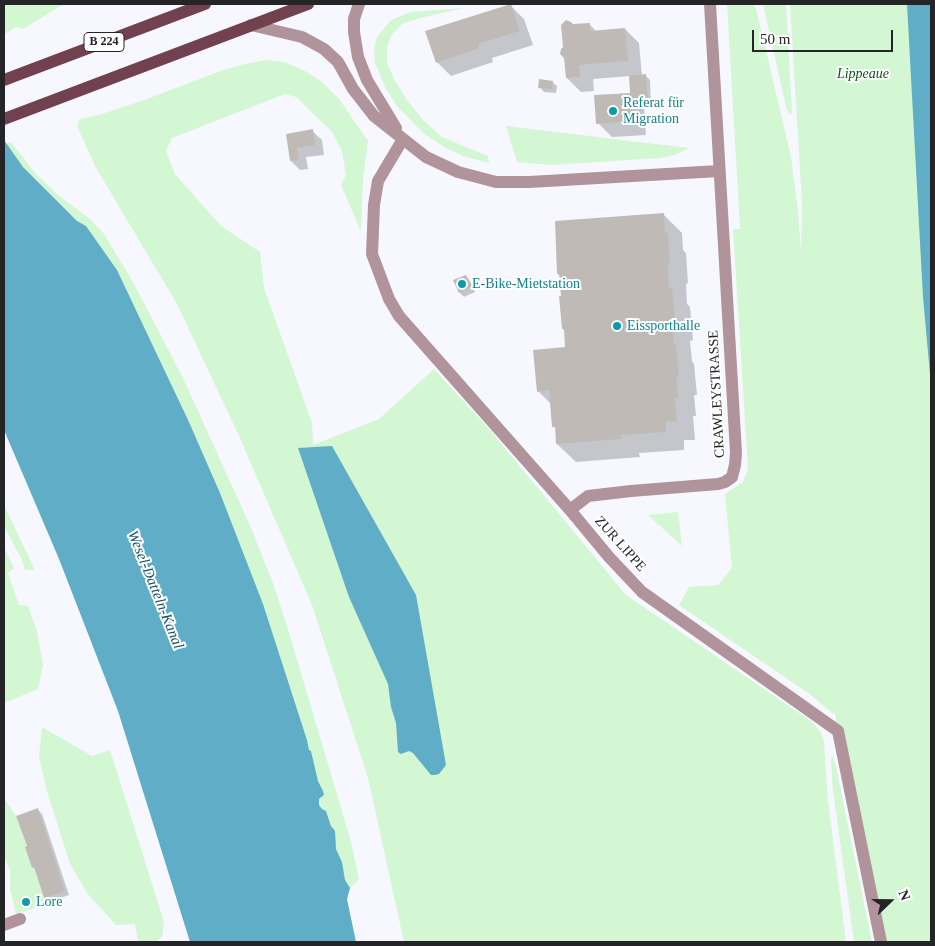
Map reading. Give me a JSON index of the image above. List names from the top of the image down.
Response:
{
  "streets": {
    "main road": ["B 224"],
    "street": ["CRAWLEYSTRASSE", "ZUR LIPPE"]
  },
  "crossings": [
    ["CRAWLEYSTRASSE", "ZUR LIPPE"]
  ],
  "water": ["Wesel-Datteln-Kanal"],
  "parks": ["Lippeaue"],
  "places": [
    "Referat für Migration",
    "E-Bike-Mietstation",
    "Eissporthalle",
    "Lore"
  ],
  "scale_bar": "50 m",
  "north": "right"
}
